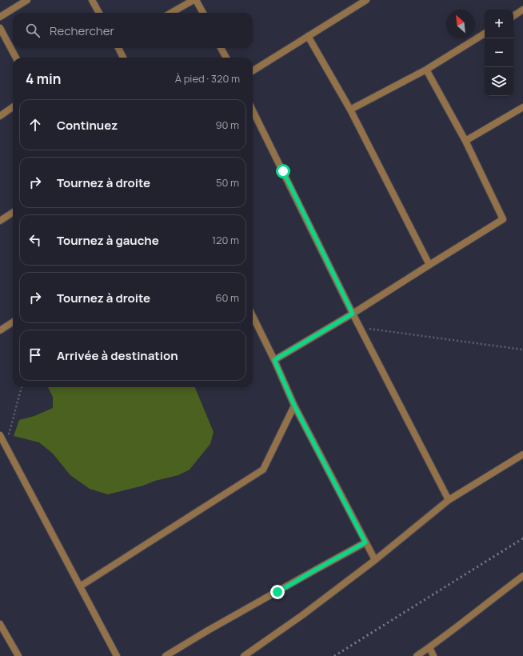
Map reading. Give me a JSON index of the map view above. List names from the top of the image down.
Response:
{
  "north": "top left",
  "page": {
    "map_buttons": ["+", "−"],
    "search": "Rechercher",
    "heading": ["4 min", "À pied · 320 m"],
    "list": [
      ["Continuez", "90 m"],
      ["Tournez à droite", "50 m"],
      ["Tournez à gauche", "120 m"],
      ["Tournez à droite", "60 m"],
      "Arrivée à destination"
    ]
  }
}
